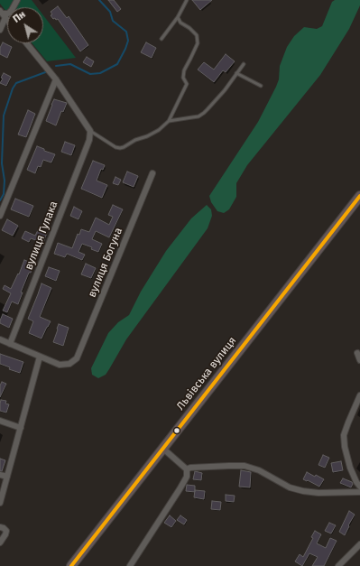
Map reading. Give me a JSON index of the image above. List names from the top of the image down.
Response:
{
  "streets": {
    "main road": ["Львівська вулиця"],
    "street": ["вулиця Гулака", "вулиця Богуна"]
  },
  "north": "top left"
}
